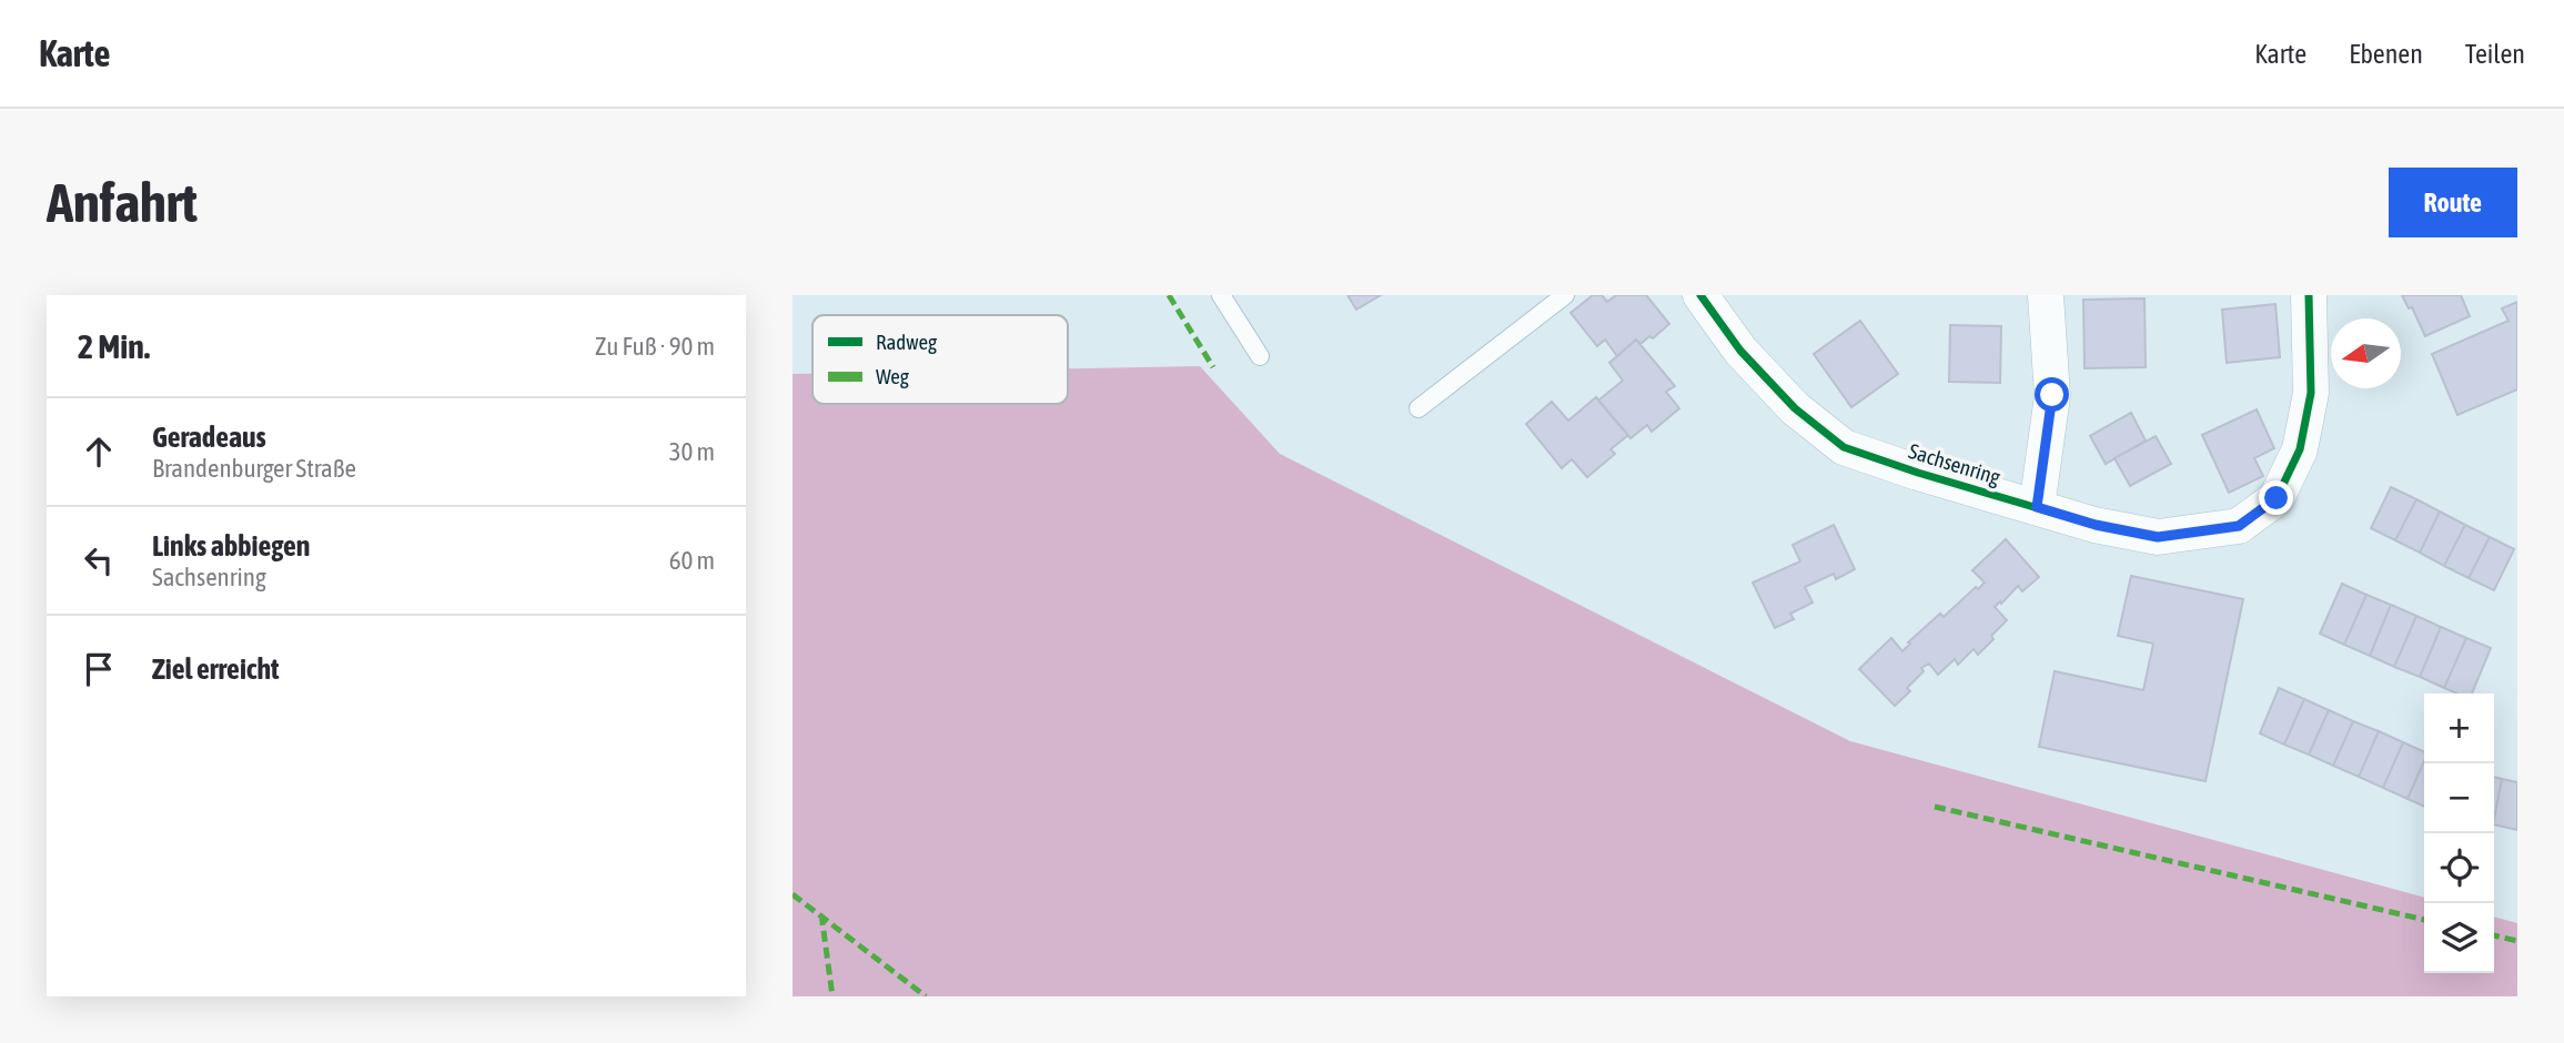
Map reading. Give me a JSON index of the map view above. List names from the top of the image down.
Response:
{
  "streets": {
    "street": ["Sachsenring"]
  },
  "legend": ["Radweg", "Weg"],
  "north": "left",
  "page": {
    "header": "Karte",
    "nav": ["Karte", "Ebenen", "Teilen"],
    "buttons": "Route",
    "title": "Anfahrt",
    "heading": ["2 Min.", "Zu Fuß · 90 m"],
    "list": [
      ["Geradeaus", "Brandenburger Straße", "30 m"],
      ["Links abbiegen", "Sachsenring", "60 m"],
      "Ziel erreicht"
    ],
    "map_buttons": ["+", "−"]
  }
}
